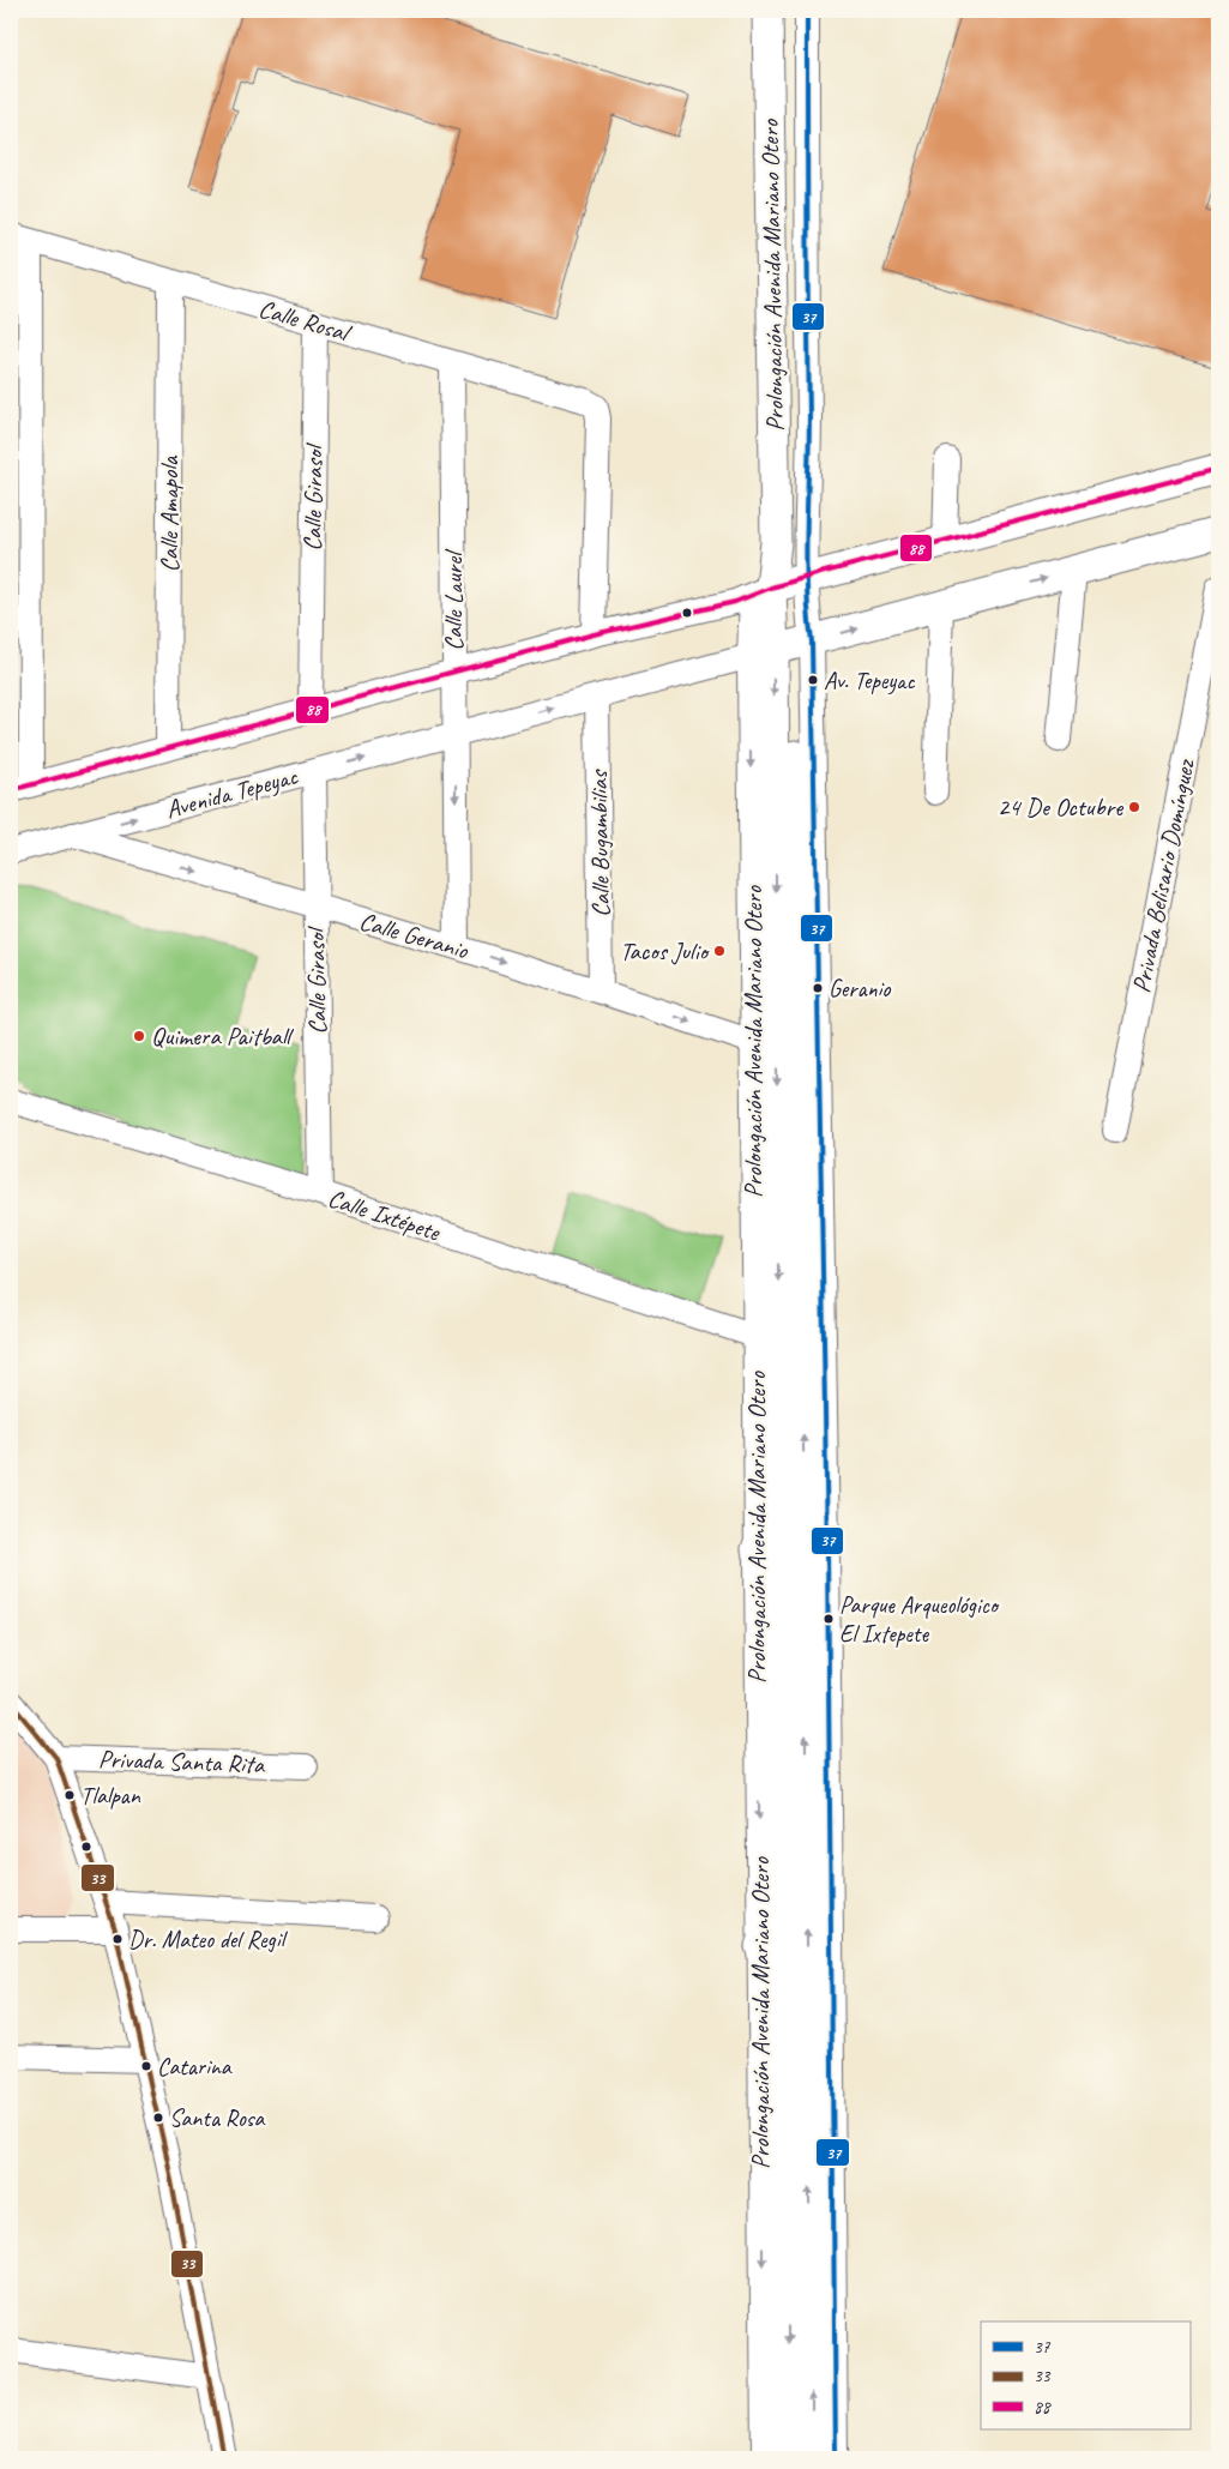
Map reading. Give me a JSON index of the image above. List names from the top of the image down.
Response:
{
  "streets": {
    "main road": ["Prolongación Avenida Mariano Otero", "Avenida Tepeyac"],
    "street": [
      "Calle Rosal",
      "Calle Girasol",
      "Calle Amapola",
      "Calle Laurel",
      "Calle Bugambilias",
      "Privada Belisario Domínguez",
      "Calle Geranio",
      "Calle Ixtépete",
      "Privada Santa Rita"
    ]
  },
  "crossings": [
    ["Prolongación Avenida Mariano Otero", "Avenida Tepeyac"],
    ["Prolongación Avenida Mariano Otero", "Calle Geranio"],
    ["Prolongación Avenida Mariano Otero", "Calle Ixtépete"],
    ["Calle Rosal", "Calle Girasol"],
    ["Calle Rosal", "Calle Amapola"],
    ["Calle Rosal", "Calle Laurel"],
    ["Calle Girasol", "Avenida Tepeyac"],
    ["Calle Girasol", "Calle Geranio"],
    ["Calle Girasol", "Calle Ixtépete"],
    ["Calle Laurel", "Avenida Tepeyac"],
    ["Calle Laurel", "Calle Geranio"],
    ["Avenida Tepeyac", "Calle Bugambilias"],
    ["Avenida Tepeyac", "Calle Geranio"],
    ["Calle Bugambilias", "Calle Geranio"]
  ],
  "one_way": ["Calle Laurel", "Calle Geranio"],
  "places": [
    "Av. Tepeyac",
    "24 De Octubre",
    "Tacos Julio",
    "Geranio",
    "Quimera Paitball",
    "Parque Arqueológico El Ixtepete",
    "Tlalpan",
    "Dr. Mateo del Regil",
    "Catarina",
    "Santa Rosa"
  ],
  "lines": ["transit line 37", "transit line 88", "transit line 33"],
  "legend": ["37", "33", "88"]
}
